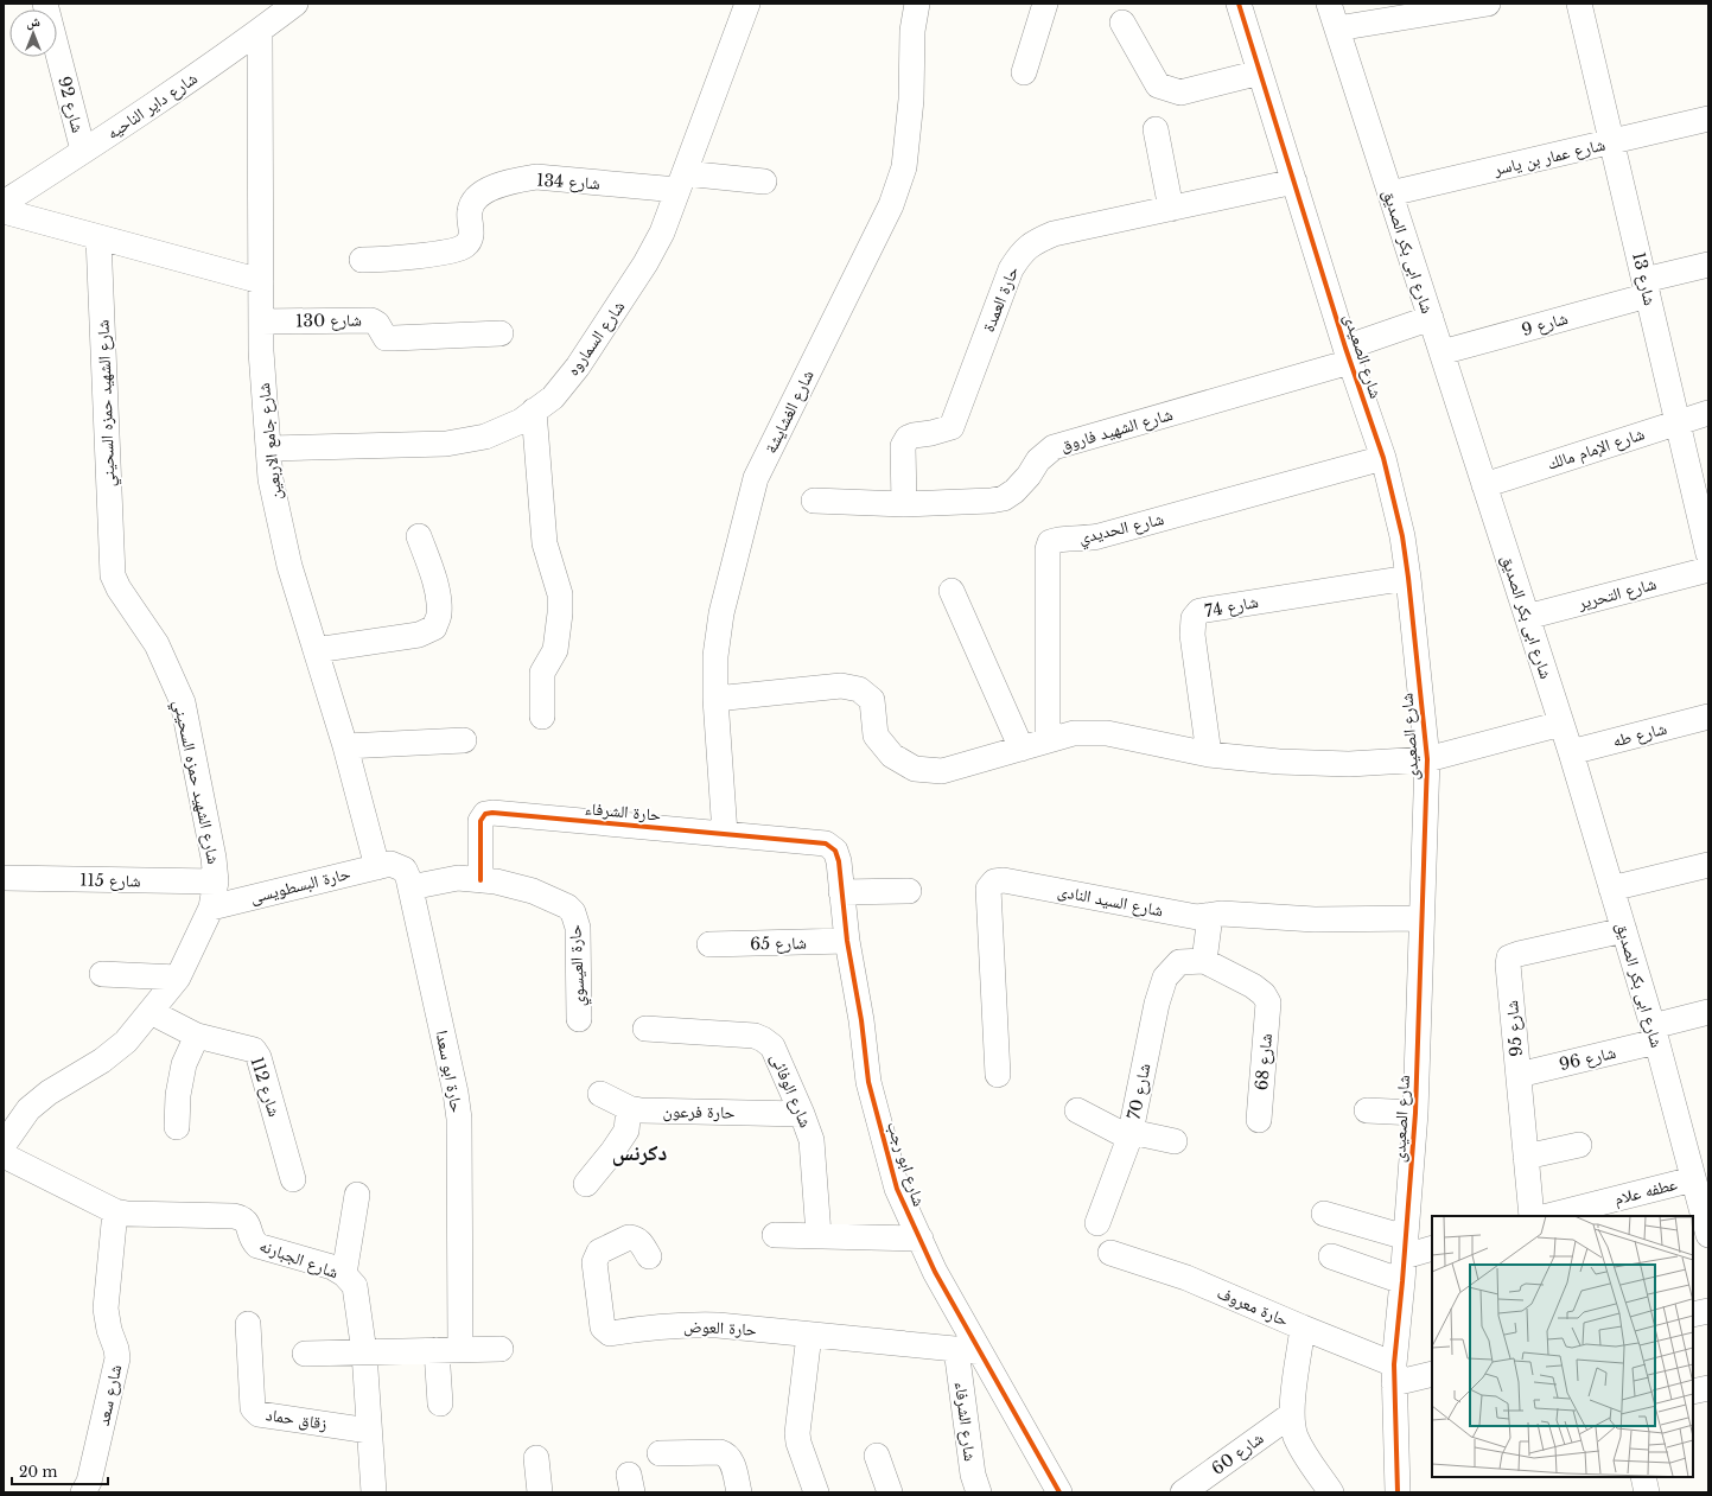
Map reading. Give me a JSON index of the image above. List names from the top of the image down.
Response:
{
  "streets": {
    "street": [
      "شارع 92",
      "شارع داير الناحيه",
      "شارع عمار بن ياسر",
      "شارع 134",
      "شارع ابى بكر الصديق",
      "شارع 13",
      "حارة العمدة",
      "شارع 130",
      "شارع 9",
      "شارع السماروه",
      "شارع الصعيدى",
      "شارع الشهيد حمزه السحيني",
      "شارع الغشايشة",
      "شارع الشهيد فاروق",
      "شارع جامع الاربعين",
      "شارع الإمام مالك",
      "شارع الحديدي",
      "شارع التحرير",
      "شارع 74",
      "شارع طه",
      "حارة الشرفاء",
      "شارع 115",
      "حارة البسطويسى",
      "شارع السيد النادى",
      "شارع 65",
      "حارة العيسوي",
      "شارع 95",
      "شارع 96",
      "شارع 68",
      "حارة ابو سعدا",
      "شارع 112",
      "شارع الوفائى",
      "شارع 70",
      "حارة فرعون",
      "شارع ابو رجب",
      "عطفه علام",
      "شارع الجبارنه",
      "حارة معروف",
      "حارة العوض",
      "شارع سعد",
      "زقاق حماد",
      "شارع الشرفاء",
      "شارع 60"
    ]
  },
  "crossings": [
    ["شارع 92", "شارع داير الناحيه"],
    ["شارع داير الناحيه", "شارع جامع الاربعين"],
    ["شارع عمار بن ياسر", "شارع ابى بكر الصديق"],
    ["شارع عمار بن ياسر", "شارع 13"],
    ["شارع 134", "شارع السماروه"],
    ["شارع ابى بكر الصديق", "شارع 9"],
    ["شارع ابى بكر الصديق", "شارع الشهيد فاروق"],
    ["شارع ابى بكر الصديق", "شارع الإمام مالك"],
    ["شارع ابى بكر الصديق", "شارع التحرير"],
    ["شارع ابى بكر الصديق", "شارع طه"],
    ["شارع ابى بكر الصديق", "شارع 95"],
    ["شارع ابى بكر الصديق", "شارع 96"],
    ["شارع ابى بكر الصديق", "عطفه علام"],
    ["شارع 13", "شارع 9"],
    ["شارع 13", "شارع الإمام مالك"],
    ["حارة العمدة", "شارع الصعيدى"],
    ["حارة العمدة", "شارع الشهيد فاروق"],
    ["شارع 130", "شارع جامع الاربعين"],
    ["شارع السماروه", "شارع جامع الاربعين"],
    ["شارع الصعيدى", "شارع الشهيد فاروق"],
    ["شارع الصعيدى", "شارع الحديدي"],
    ["شارع الصعيدى", "شارع 74"],
    ["شارع الصعيدى", "شارع السيد النادى"],
    ["شارع الصعيدى", "حارة معروف"],
    ["شارع الشهيد حمزه السحيني", "شارع 115"],
    ["شارع الشهيد حمزه السحيني", "حارة البسطويسى"],
    ["شارع الشهيد حمزه السحيني", "شارع 112"],
    ["شارع الغشايشة", "حارة الشرفاء"],
    ["شارع جامع الاربعين", "حارة البسطويسى"],
    ["شارع جامع الاربعين", "حارة ابو سعدا"],
    ["حارة الشرفاء", "حارة العيسوي"],
    ["حارة الشرفاء", "شارع ابو رجب"],
    ["حارة البسطويسى", "حارة ابو سعدا"],
    ["شارع 65", "شارع ابو رجب"],
    ["حارة العيسوي", "حارة ابو سعدا"],
    ["شارع 95", "شارع 96"],
    ["شارع 68", "شارع 70"],
    ["شارع الوفائى", "حارة فرعون"],
    ["شارع ابو رجب", "حارة العوض"],
    ["شارع ابو رجب", "شارع الشرفاء"],
    ["شارع الجبارنه", "شارع سعد"],
    ["شارع الجبارنه", "زقاق حماد"],
    ["حارة العوض", "شارع الشرفاء"]
  ],
  "districts": ["دكرنس"],
  "scale_bar": "20 m",
  "north": "top"
}
